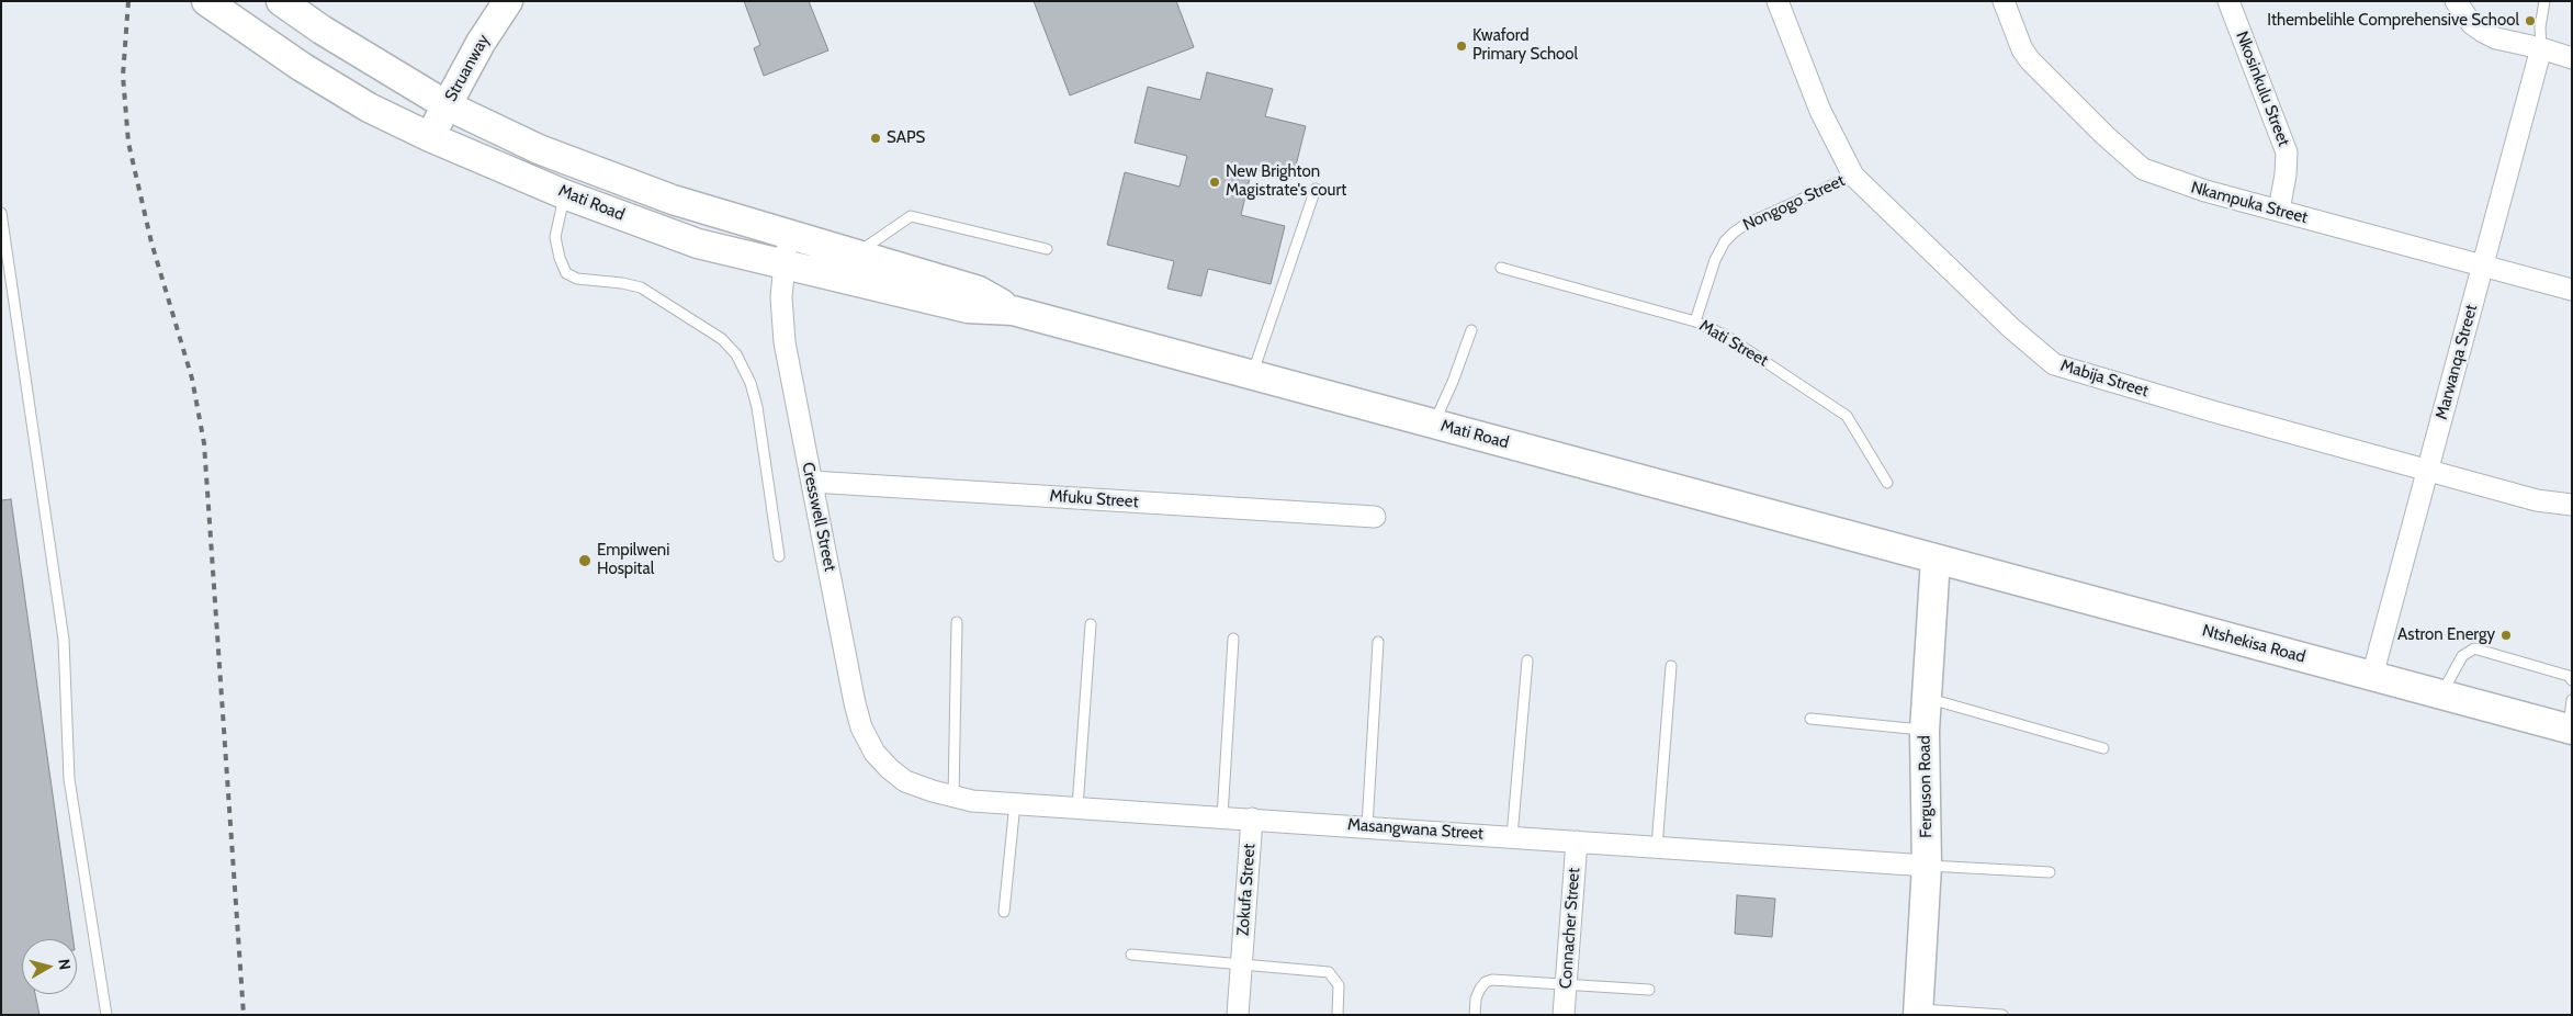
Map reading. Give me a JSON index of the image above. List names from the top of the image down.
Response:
{
  "streets": {
    "street": [
      "Struanway",
      "Nkosinkulu Street",
      "Mati Road",
      "Nkampuka Street",
      "Marwanqa Street",
      "Mabija Street",
      "Mfuku Street",
      "Cresswell Street",
      "Ntshekisa Road",
      "Ferguson Road",
      "Masangwana Street",
      "Zokufa Street",
      "Connacher Street"
    ],
    "lane": ["Nongogo Street", "Mati Street"]
  },
  "crossings": [
    ["Struanway", "Mati Road"],
    ["Nkosinkulu Street", "Nkampuka Street"],
    ["Mati Road", "Cresswell Street"],
    ["Mati Road", "Ntshekisa Road"],
    ["Mati Road", "Ferguson Road"],
    ["Nongogo Street", "Mati Street"],
    ["Nongogo Street", "Mabija Street"],
    ["Nkampuka Street", "Marwanqa Street"],
    ["Marwanqa Street", "Mabija Street"],
    ["Marwanqa Street", "Ntshekisa Road"],
    ["Mfuku Street", "Cresswell Street"],
    ["Cresswell Street", "Masangwana Street"],
    ["Ntshekisa Road", "Ferguson Road"],
    ["Ferguson Road", "Masangwana Street"],
    ["Masangwana Street", "Zokufa Street"],
    ["Masangwana Street", "Connacher Street"]
  ],
  "places": [
    "Ithembelihle Comprehensive School",
    "Kwaford Primary School",
    "SAPS",
    "New Brighton Magistrate's court",
    "Empilweni Hospital",
    "Astron Energy"
  ],
  "north": "right"
}
